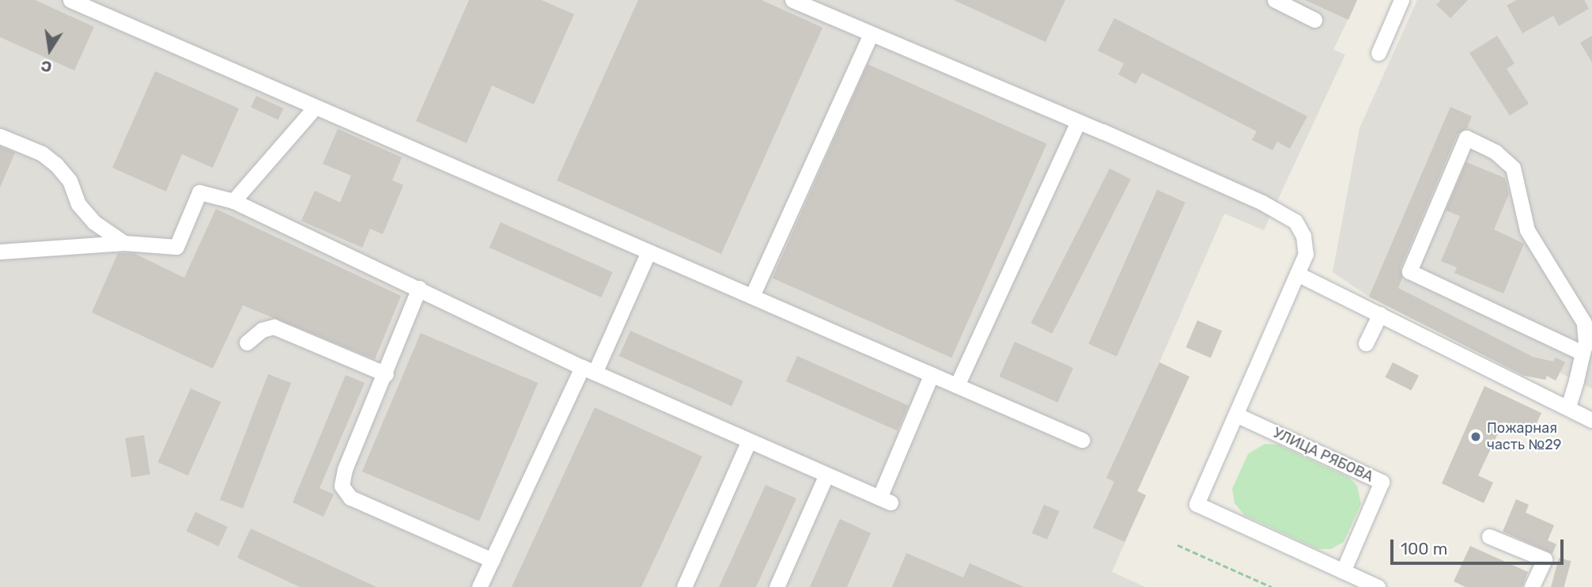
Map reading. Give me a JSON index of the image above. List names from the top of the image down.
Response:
{
  "streets": {
    "street": ["УЛИЦА РЯБОВА"]
  },
  "places": ["Пожарная часть №29"],
  "scale_bar": "100 m",
  "north": "bottom"
}
